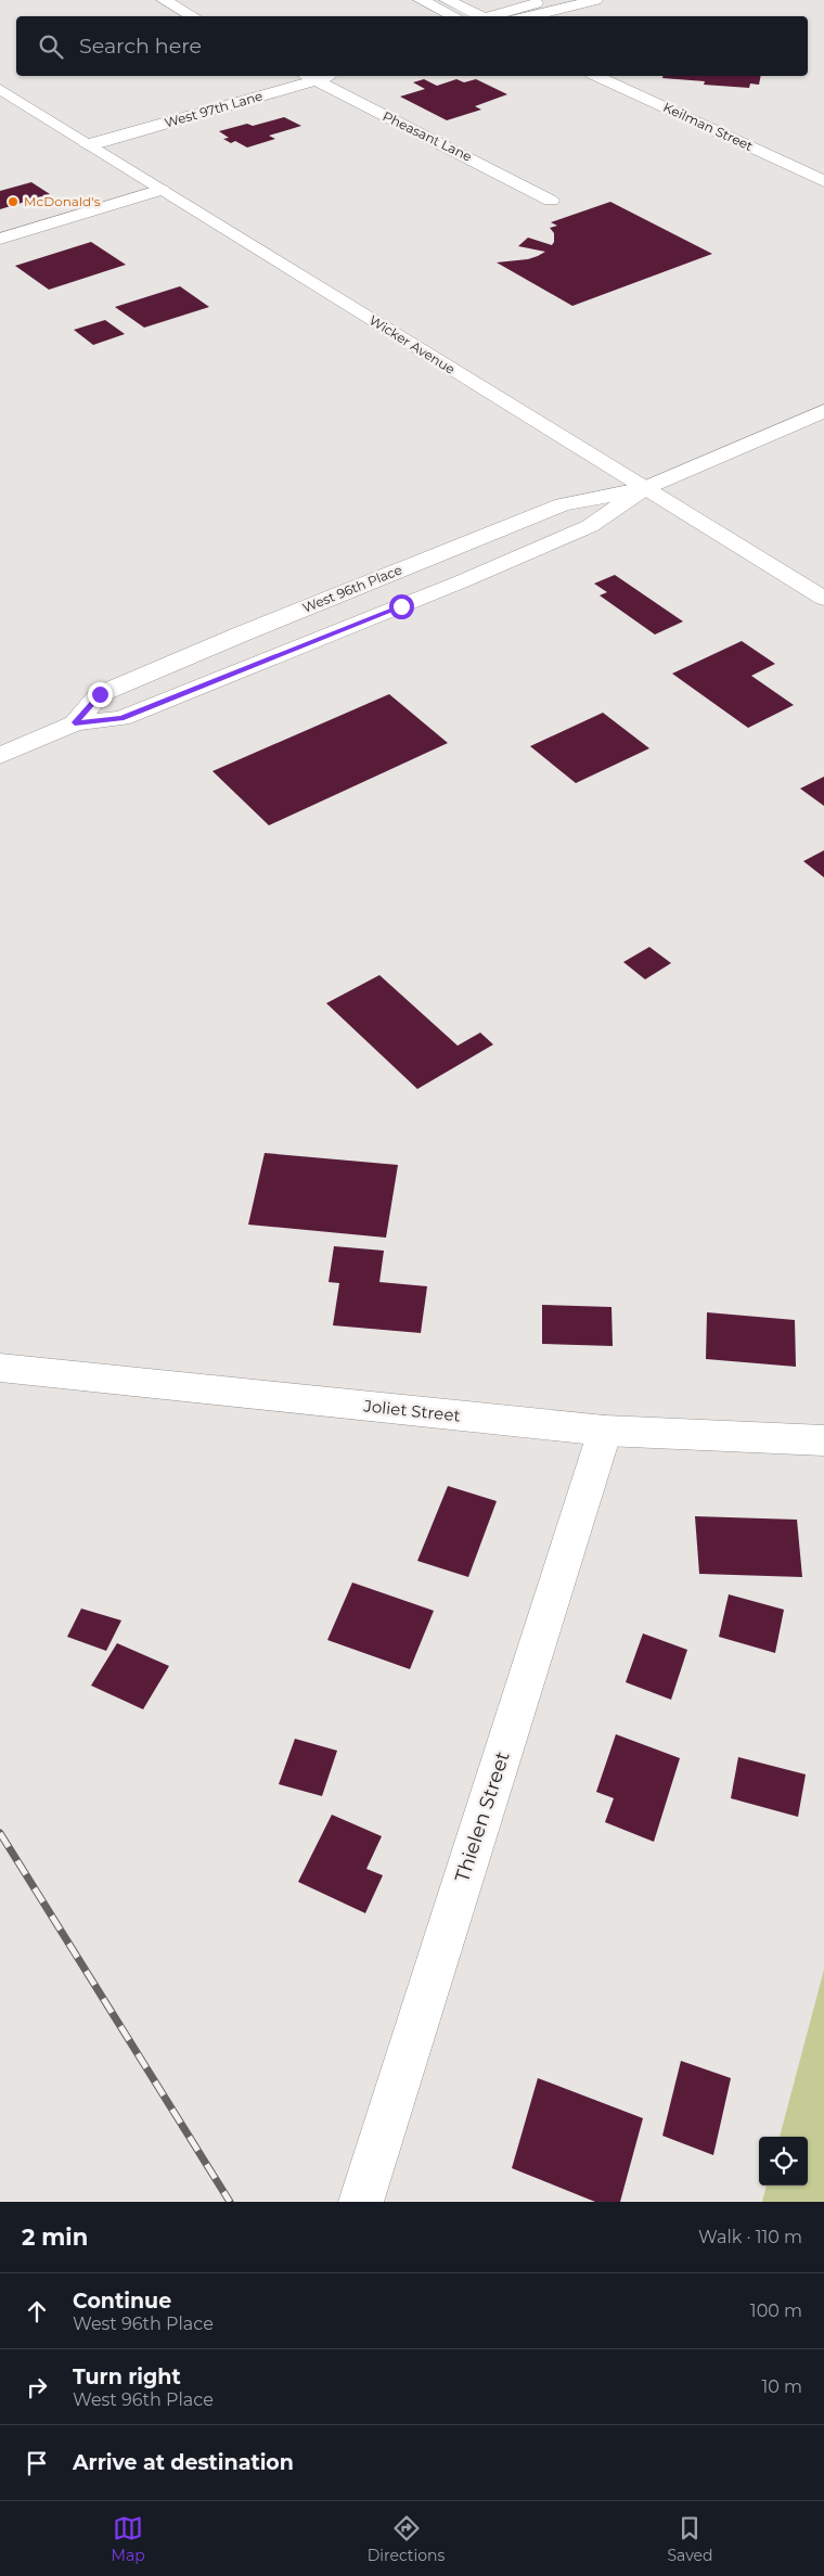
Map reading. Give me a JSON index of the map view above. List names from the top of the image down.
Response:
{
  "streets": {
    "main road": [
      "West 97th Lane",
      "Keilman Street",
      "Pheasant Lane",
      "Wicker Avenue",
      "West 96th Place",
      "Joliet Street",
      "Thielen Street"
    ]
  },
  "crossings": [
    ["West 97th Lane", "Pheasant Lane"],
    ["West 97th Lane", "Wicker Avenue"],
    ["Wicker Avenue", "West 96th Place"],
    ["Joliet Street", "Thielen Street"]
  ],
  "places": ["McDonald's"],
  "page": {
    "search": "Search here",
    "heading": ["2 min", "Walk · 110 m"],
    "list": [
      ["Continue", "West 96th Place", "100 m"],
      ["Turn right", "West 96th Place", "10 m"],
      "Arrive at destination"
    ],
    "nav": ["Map", "Directions", "Saved"]
  }
}
